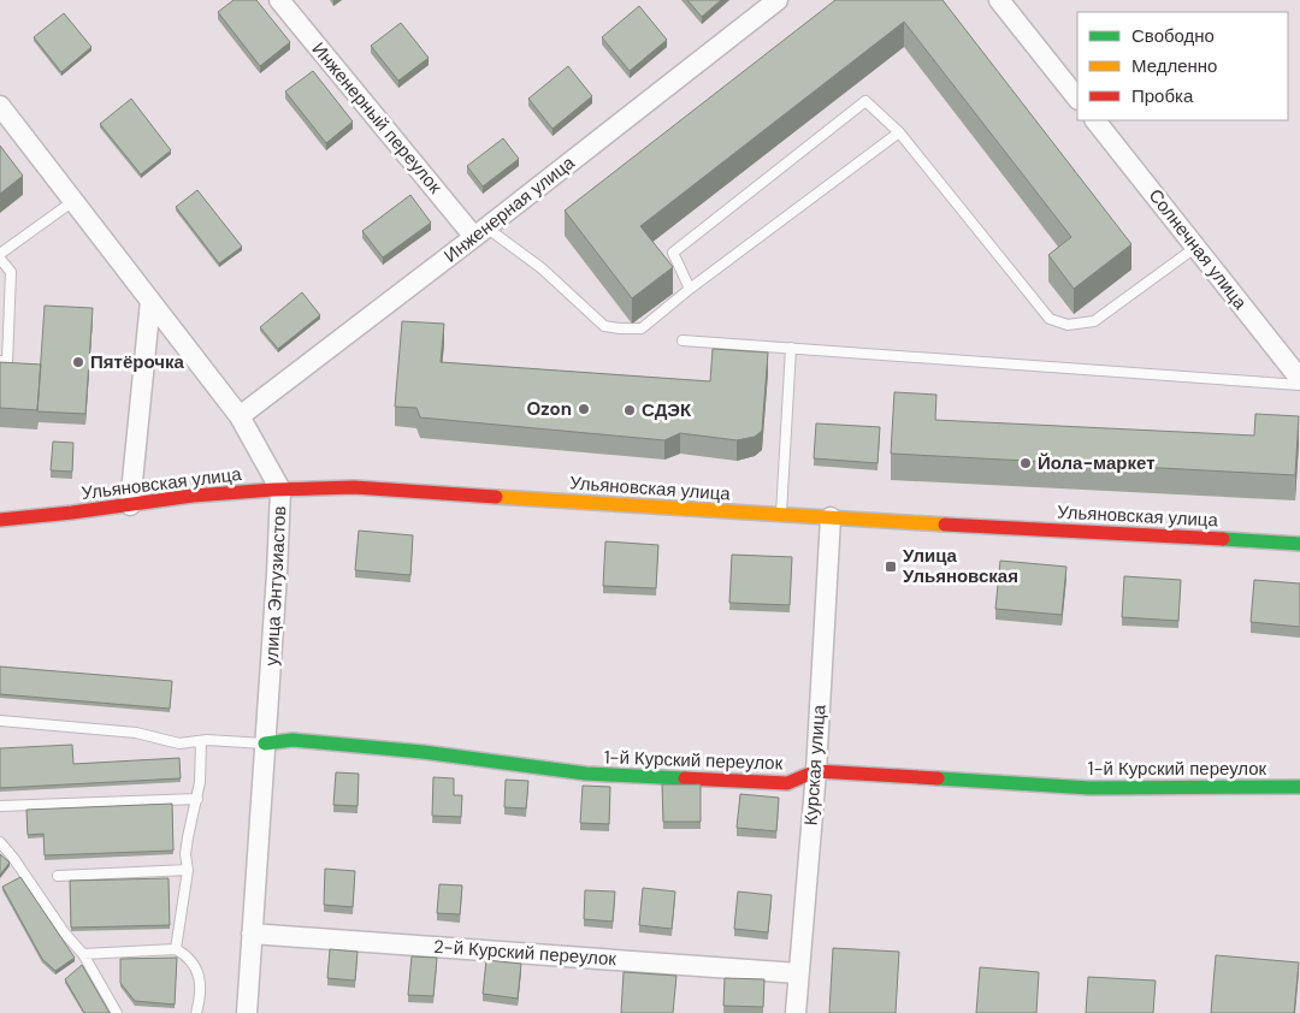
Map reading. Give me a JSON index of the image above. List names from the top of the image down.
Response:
{
  "streets": {
    "main road": ["Ульяновская улица", "1-й Курский переулок"],
    "street": [
      "Инженерный переулок",
      "Инженерная улица",
      "Солнечная улица",
      "улица Энтузиастов",
      "Курская улица",
      "2-й Курский переулок"
    ]
  },
  "crossings": [
    ["Инженерный переулок", "Инженерная улица"],
    ["Инженерная улица", "улица Энтузиастов"],
    ["Ульяновская улица", "улица Энтузиастов"],
    ["Ульяновская улица", "Курская улица"],
    ["улица Энтузиастов", "1-й Курский переулок"],
    ["улица Энтузиастов", "2-й Курский переулок"],
    ["1-й Курский переулок", "Курская улица"],
    ["Курская улица", "2-й Курский переулок"]
  ],
  "places": {
    "other": [
      "Пятёрочка",
      "Ozon",
      "СДЭК",
      "Йола-маркет"
    ],
    "transit": ["Улица Ульяновская"]
  },
  "legend": ["Свободно", "Медленно", "Пробка"]
}
